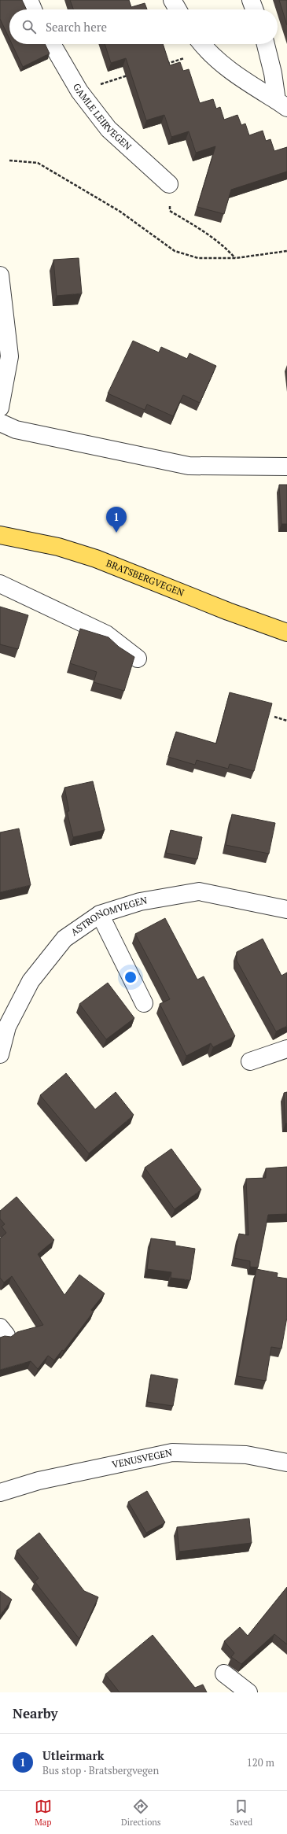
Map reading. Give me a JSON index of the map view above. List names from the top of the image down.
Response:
{
  "streets": {
    "main road": ["BRATSBERGVEGEN"],
    "street": ["GAMLE LEIRVEGEN", "ASTRONOMVEGEN", "VENUSVEGEN"]
  },
  "page": {
    "search": "Search here",
    "pins": "1",
    "heading": "Nearby",
    "list": [
      {
        "mark": "1",
        "name": "Utleirmark",
        "note": "Bus stop · Bratsbergvegen",
        "value": "120 m"
      }
    ],
    "nav": ["Map", "Directions", "Saved"]
  }
}
